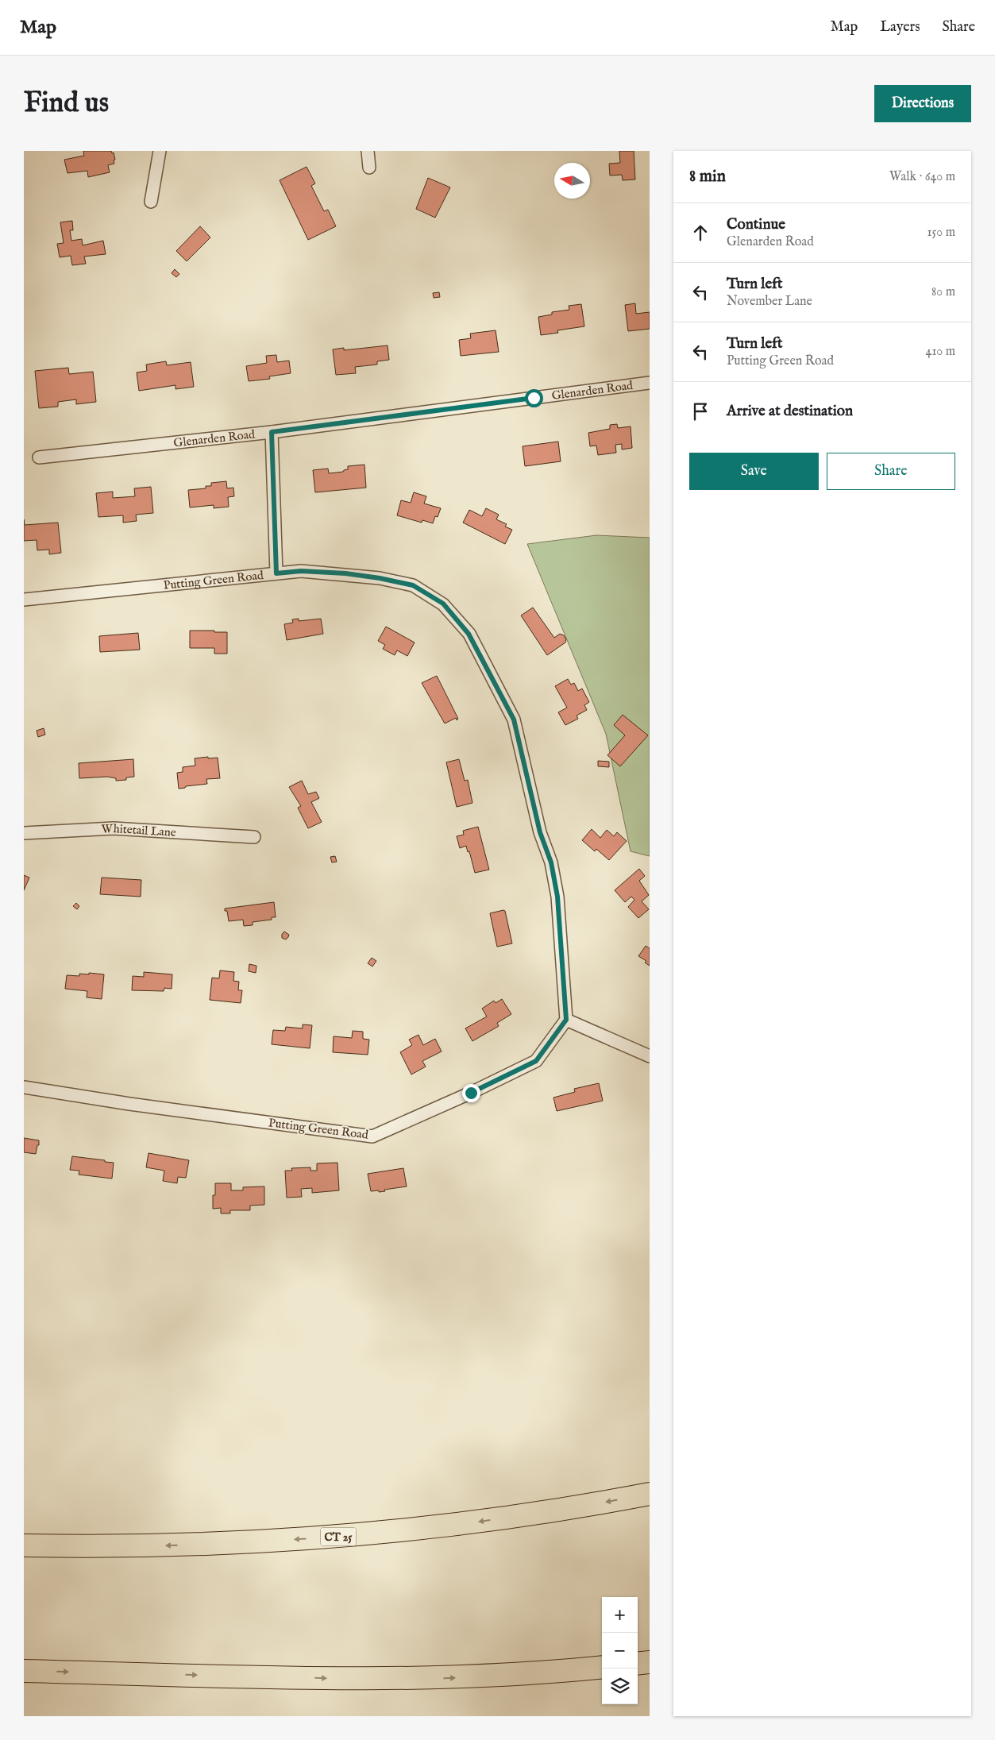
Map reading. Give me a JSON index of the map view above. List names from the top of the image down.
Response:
{
  "streets": {
    "highway": ["CT 25"],
    "street": ["Glenarden Road", "Putting Green Road", "Whitetail Lane"]
  },
  "north": "left",
  "page": {
    "header": "Map",
    "nav": ["Map", "Layers", "Share"],
    "buttons": [
      "Directions",
      ["Save", "Share"]
    ],
    "title": "Find us",
    "heading": ["8 min", "Walk · 640 m"],
    "list": [
      ["Continue", "Glenarden Road", "150 m"],
      ["Turn left", "November Lane", "80 m"],
      ["Turn left", "Putting Green Road", "410 m"],
      "Arrive at destination"
    ],
    "map_buttons": ["+", "−"]
  }
}
